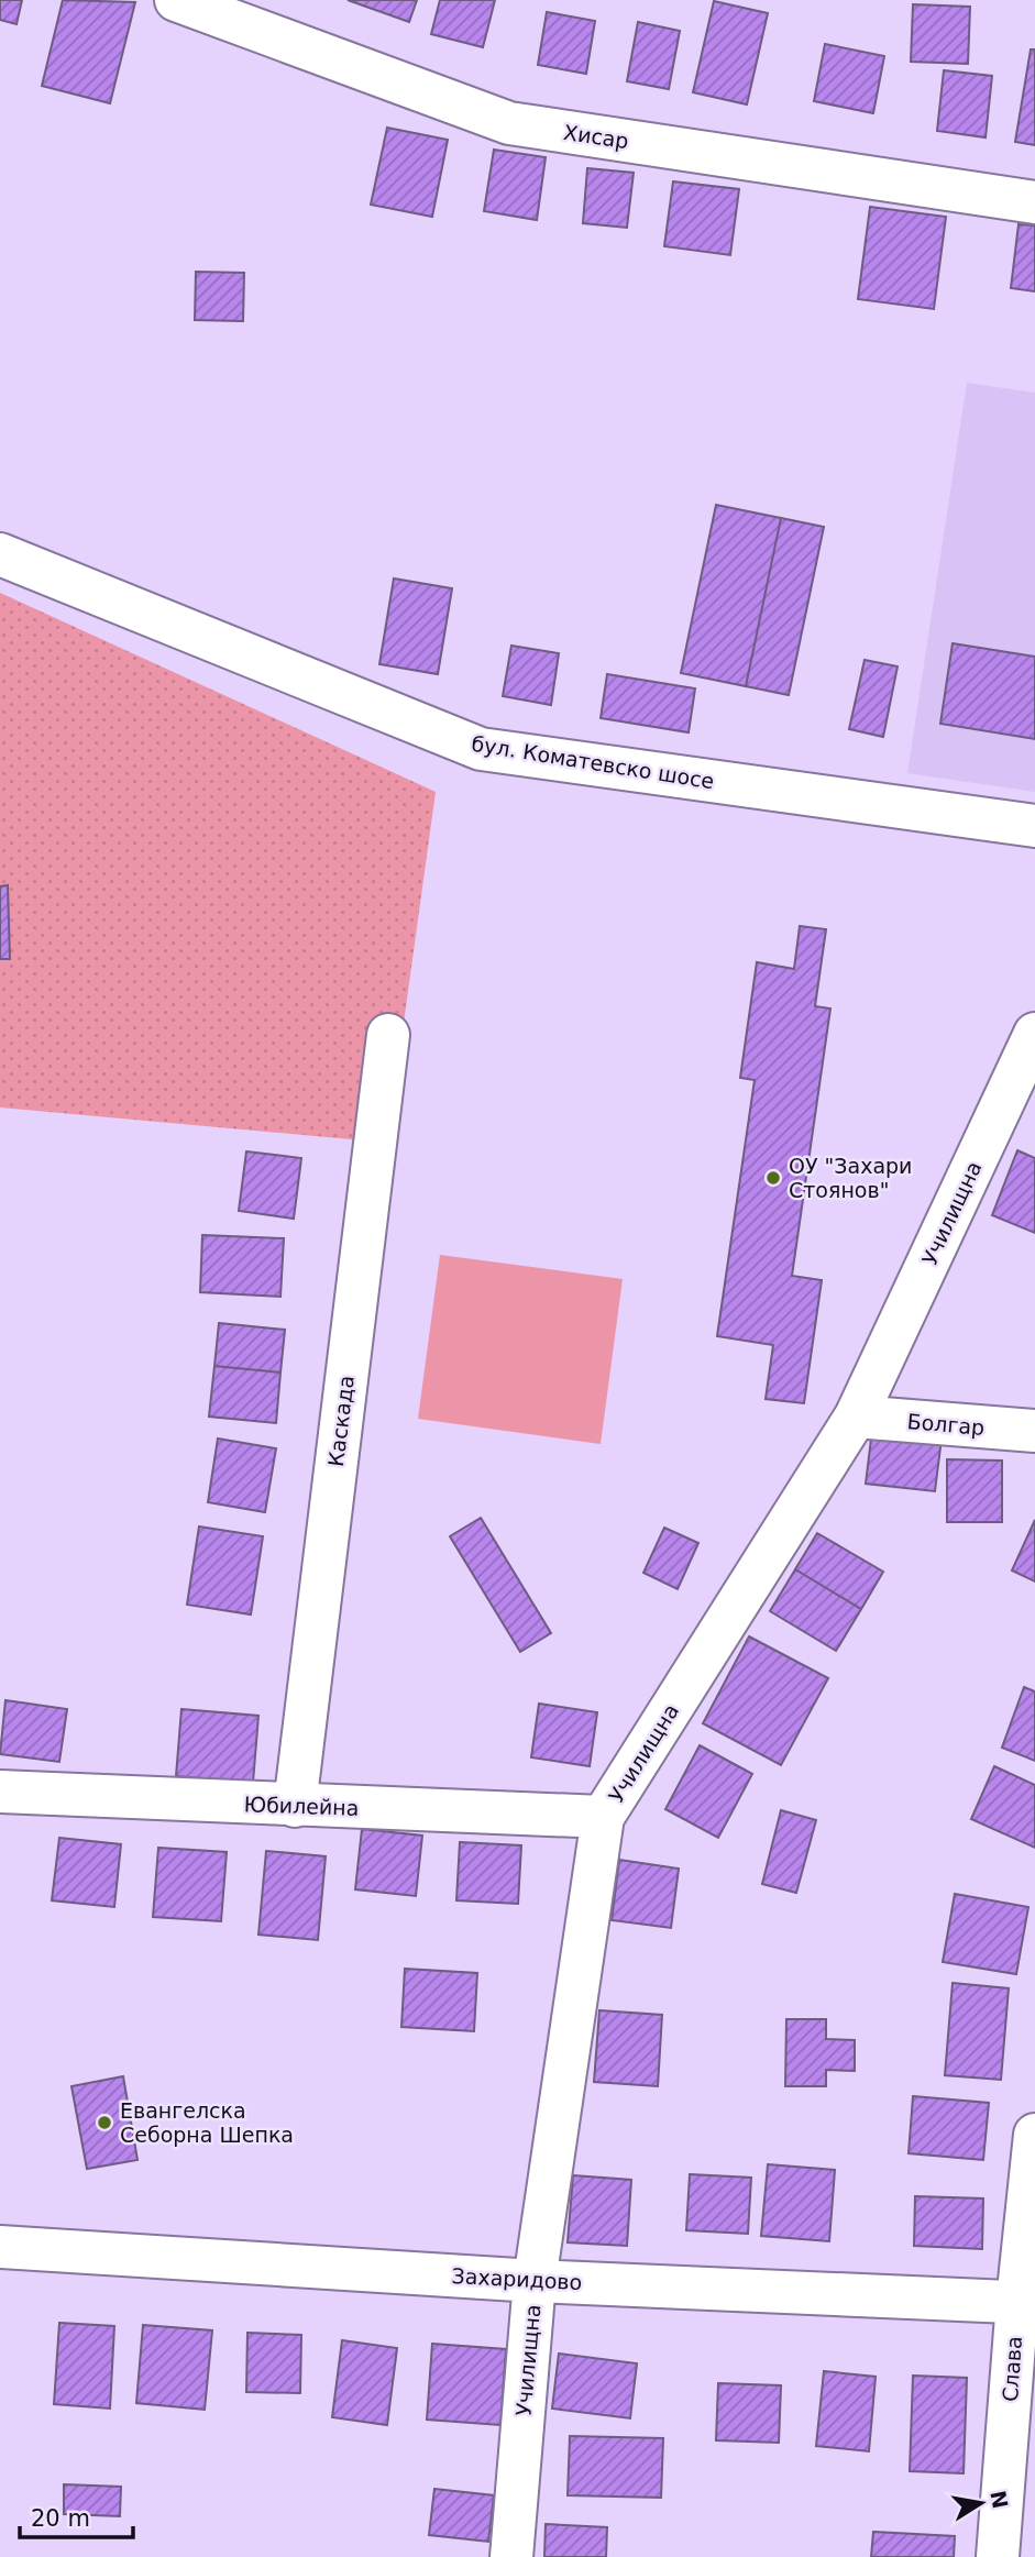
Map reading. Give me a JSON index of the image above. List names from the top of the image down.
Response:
{
  "streets": {
    "street": [
      "Хисар",
      "бул. Коматевско шосе",
      "Училищна",
      "Каскада",
      "Болгар",
      "Юбилейна",
      "Захаридово",
      "Слава"
    ]
  },
  "crossings": [
    ["Училищна", "Болгар"],
    ["Училищна", "Юбилейна"],
    ["Училищна", "Захаридово"],
    ["Каскада", "Юбилейна"],
    ["Захаридово", "Слава"]
  ],
  "places": ["ОУ \"Захари Стоянов\"", "Евангелска Себорна Шепка"],
  "scale_bar": "20 m",
  "north": "right"
}
